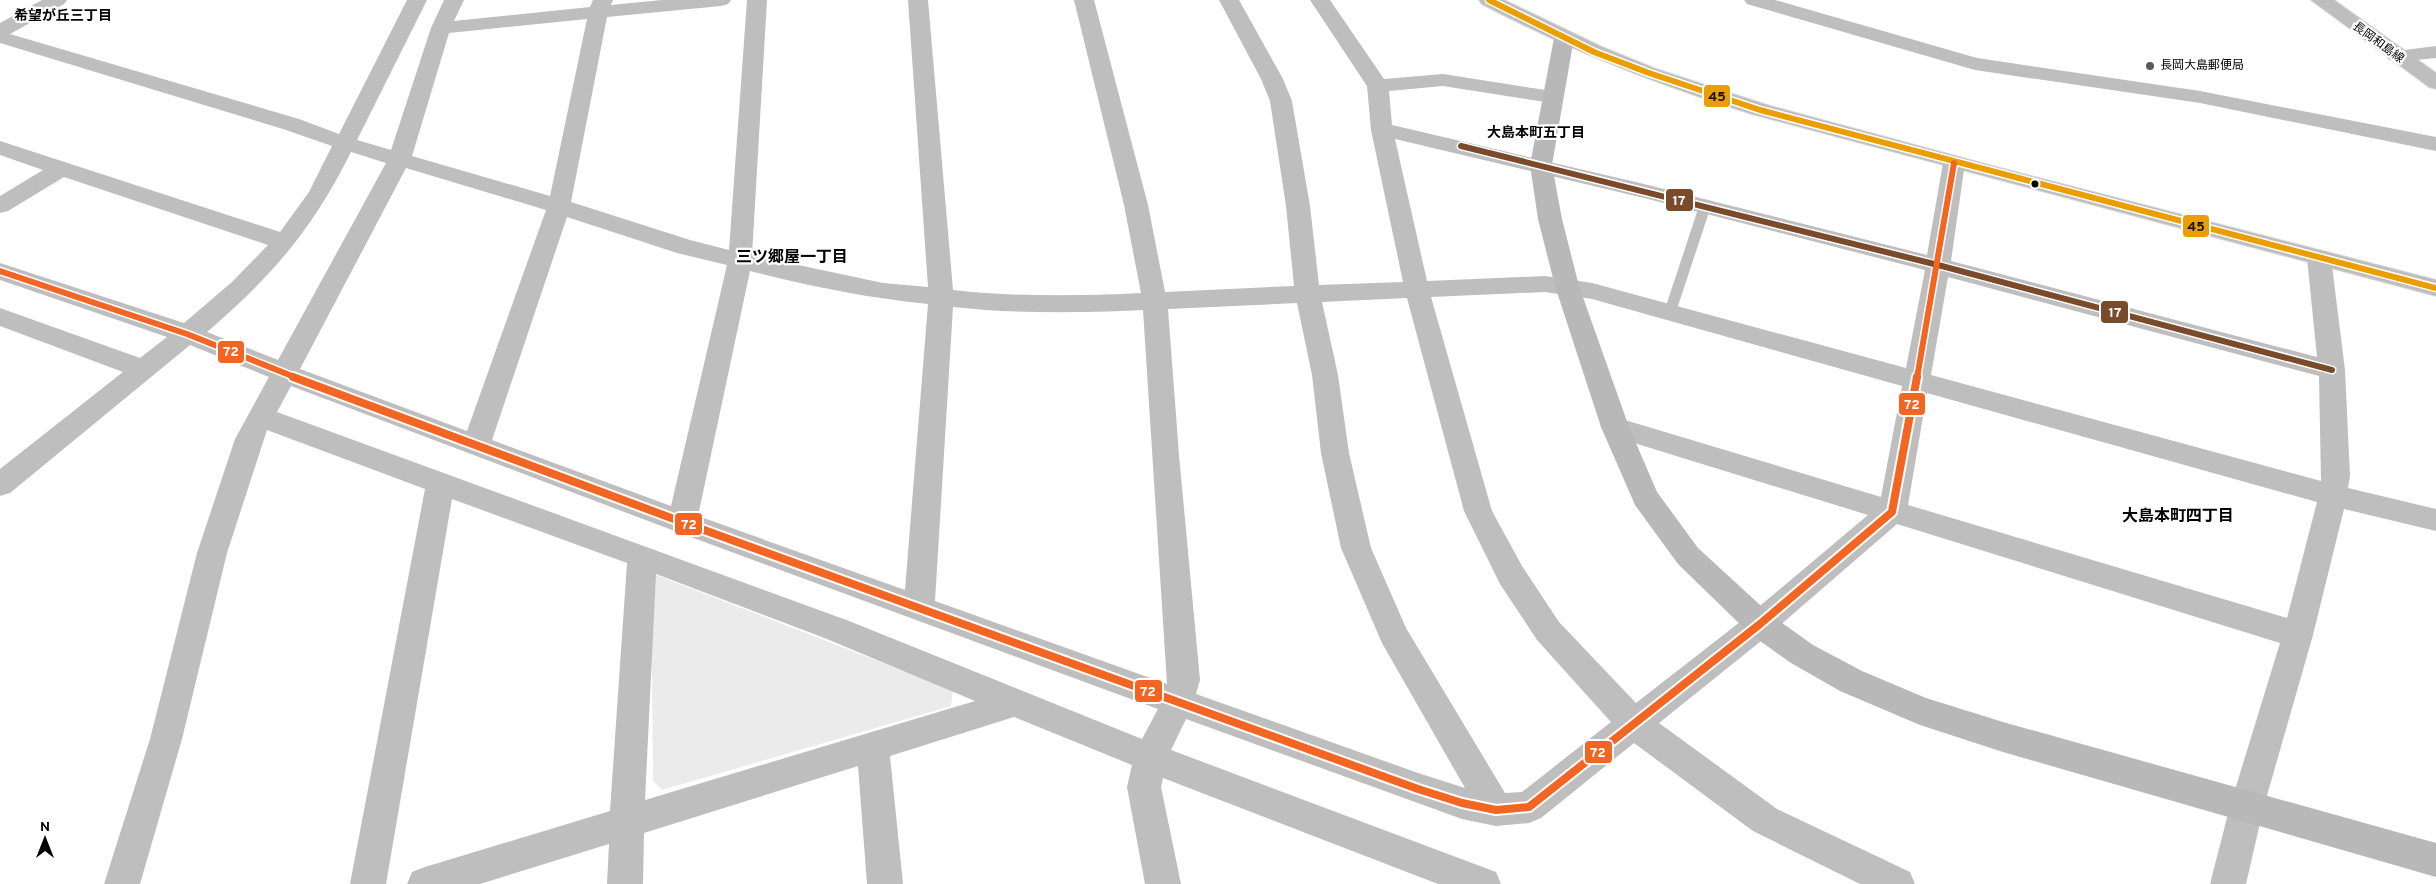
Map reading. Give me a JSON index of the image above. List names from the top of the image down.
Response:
{
  "streets": {
    "main road": ["長岡和島線"]
  },
  "districts": [
    "希望が丘三丁目",
    "大島本町五丁目",
    "三ツ郷屋一丁目",
    "大島本町四丁目"
  ],
  "places": ["長岡大島郵便局"],
  "lines": ["transit line 45", "transit line 17", "transit line 72"],
  "north": "top"
}
